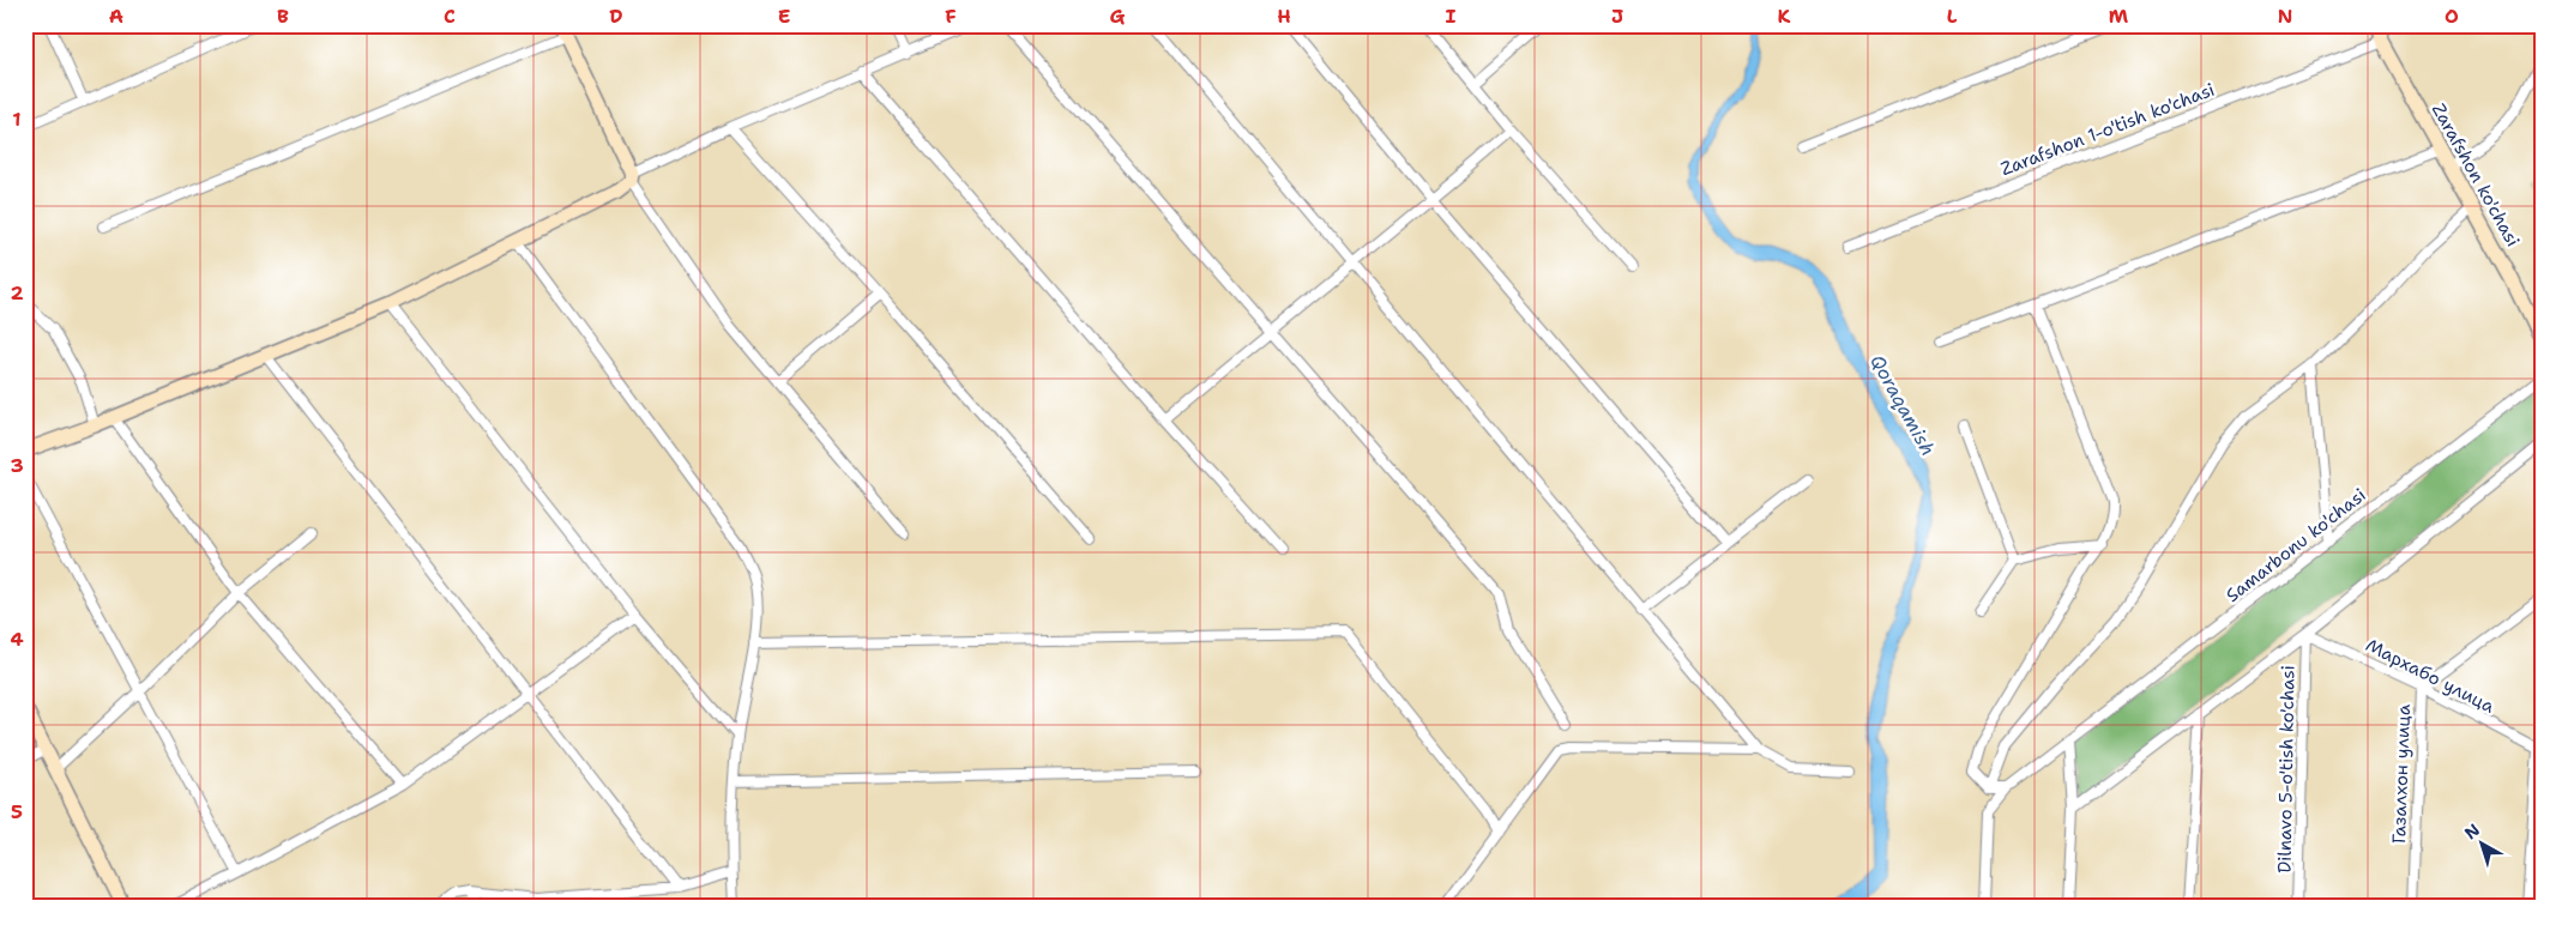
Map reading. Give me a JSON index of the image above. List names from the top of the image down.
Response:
{
  "streets": {
    "street": [
      "Zarafshon 1-o'tish ko'chasi",
      "Zarafshon ko'chasi",
      "Samarbonu ko'chasi",
      "Мархабо улица",
      "Dilnavo 5-o'tish ko'chasi",
      "Газалхон улица"
    ]
  },
  "crossings": [
    ["Zarafshon 1-o'tish ko'chasi", "Zarafshon ko'chasi"],
    ["Мархабо улица", "Dilnavo 5-o'tish ko'chasi"],
    ["Мархабо улица", "Газалхон улица"]
  ],
  "water": ["Qoraqamish"],
  "north": "top left",
  "grid": {
    "columns": [
      "A",
      "B",
      "C",
      "D",
      "E",
      "F",
      "G",
      "H",
      "I",
      "J",
      "K",
      "L",
      "M",
      "N",
      "O"
    ],
    "rows": [
      "1",
      "2",
      "3",
      "4",
      "5"
    ]
  }
}
